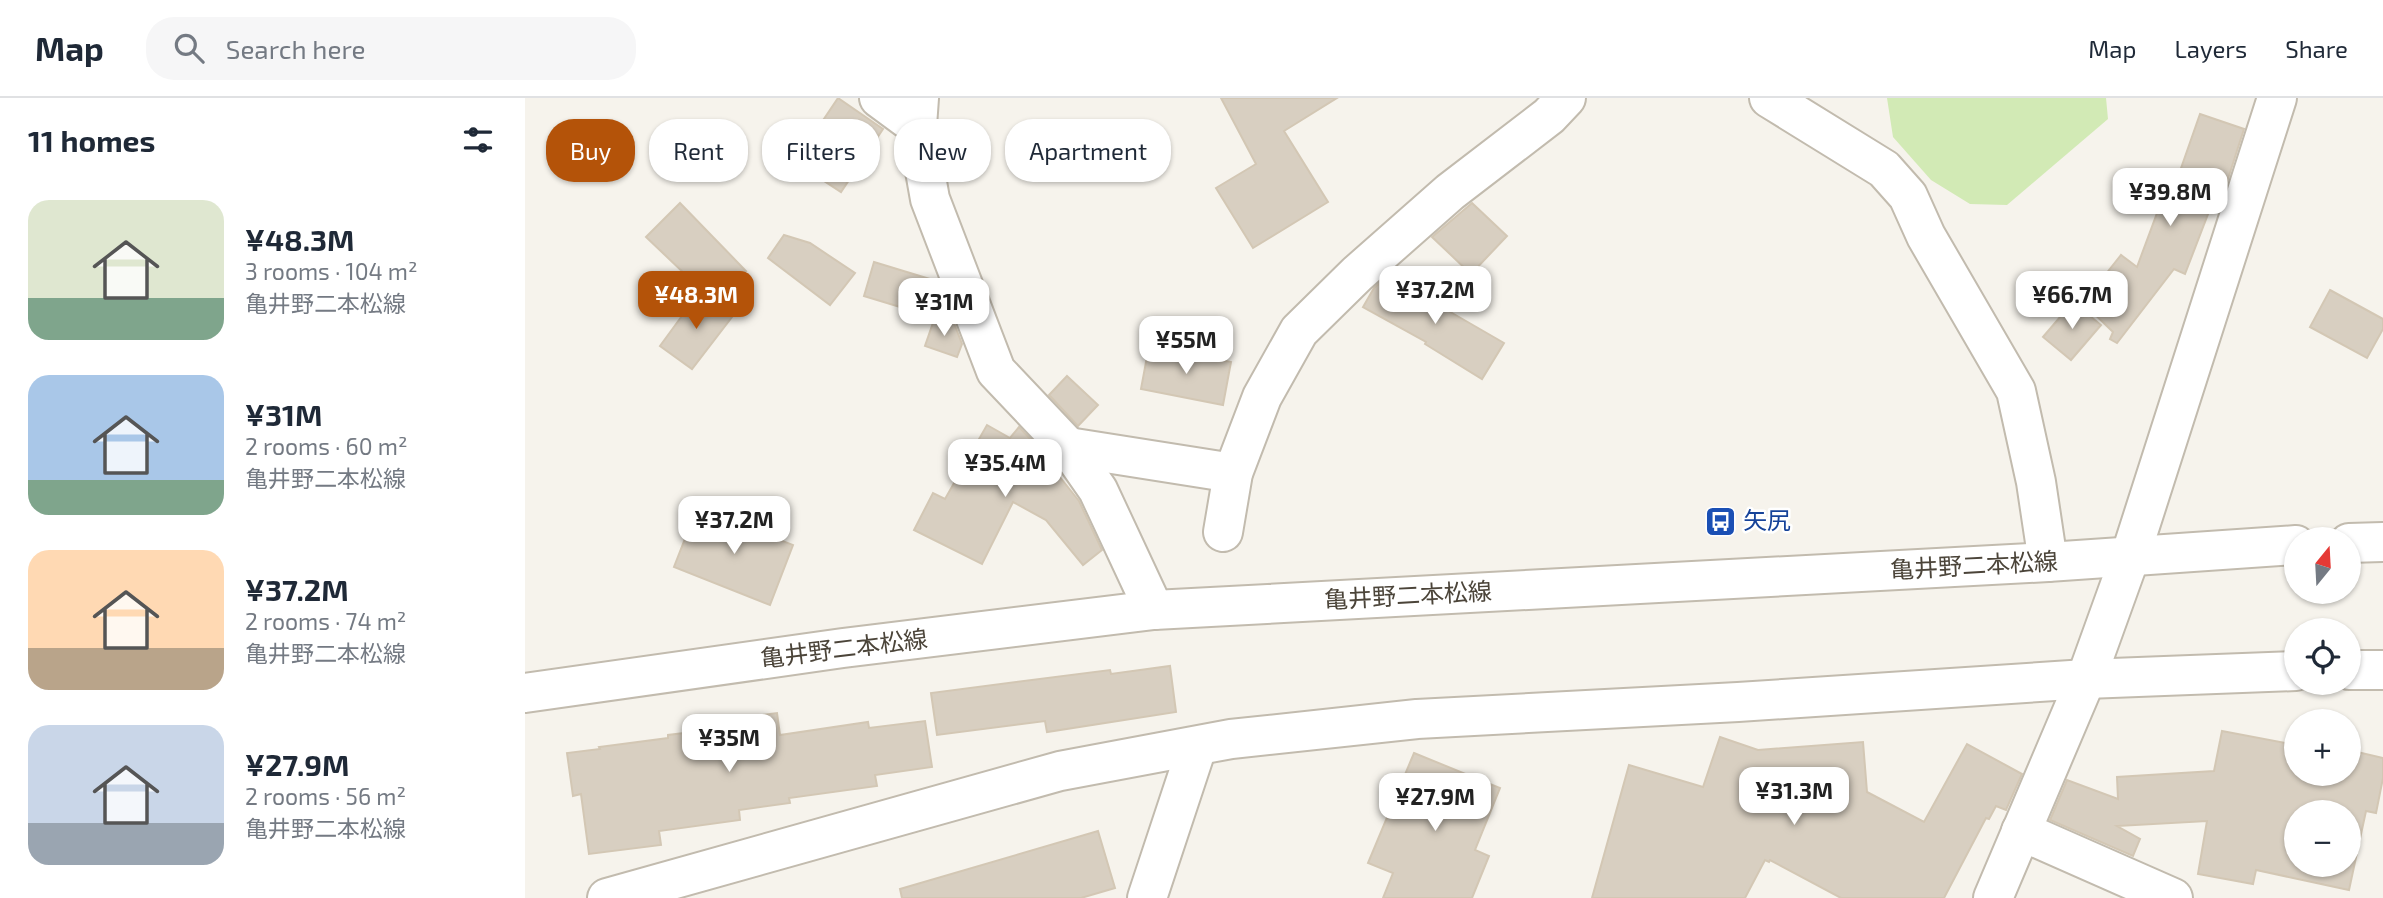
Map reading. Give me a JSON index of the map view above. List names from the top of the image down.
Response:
{
  "streets": {
    "street": ["亀井野二本松線"]
  },
  "places": {
    "bus stop": ["矢尻"]
  },
  "north": "top",
  "page": {
    "header": "Map",
    "search": "Search here",
    "nav": ["Map", "Layers", "Share"],
    "heading": "11 homes",
    "chip": [
      "Buy",
      "Rent",
      "Filters",
      "New",
      "Apartment"
    ],
    "price": [
      "¥39.8M",
      "¥37.2M",
      "¥48.3M",
      "¥66.7M",
      "¥31M",
      "¥55M",
      "¥35.4M",
      "¥37.2M",
      "¥35M",
      "¥31.3M",
      "¥27.9M"
    ],
    "list": [
      {
        "name": "¥48.3M",
        "note": "3 rooms · 104 m² · 亀井野二本松線"
      },
      {
        "name": "¥31M",
        "note": "2 rooms · 60 m² · 亀井野二本松線"
      },
      {
        "name": "¥37.2M",
        "note": "2 rooms · 74 m² · 亀井野二本松線"
      },
      {
        "name": "¥27.9M",
        "note": "2 rooms · 56 m² · 亀井野二本松線"
      }
    ],
    "map_buttons": ["+", "−"]
  }
}
